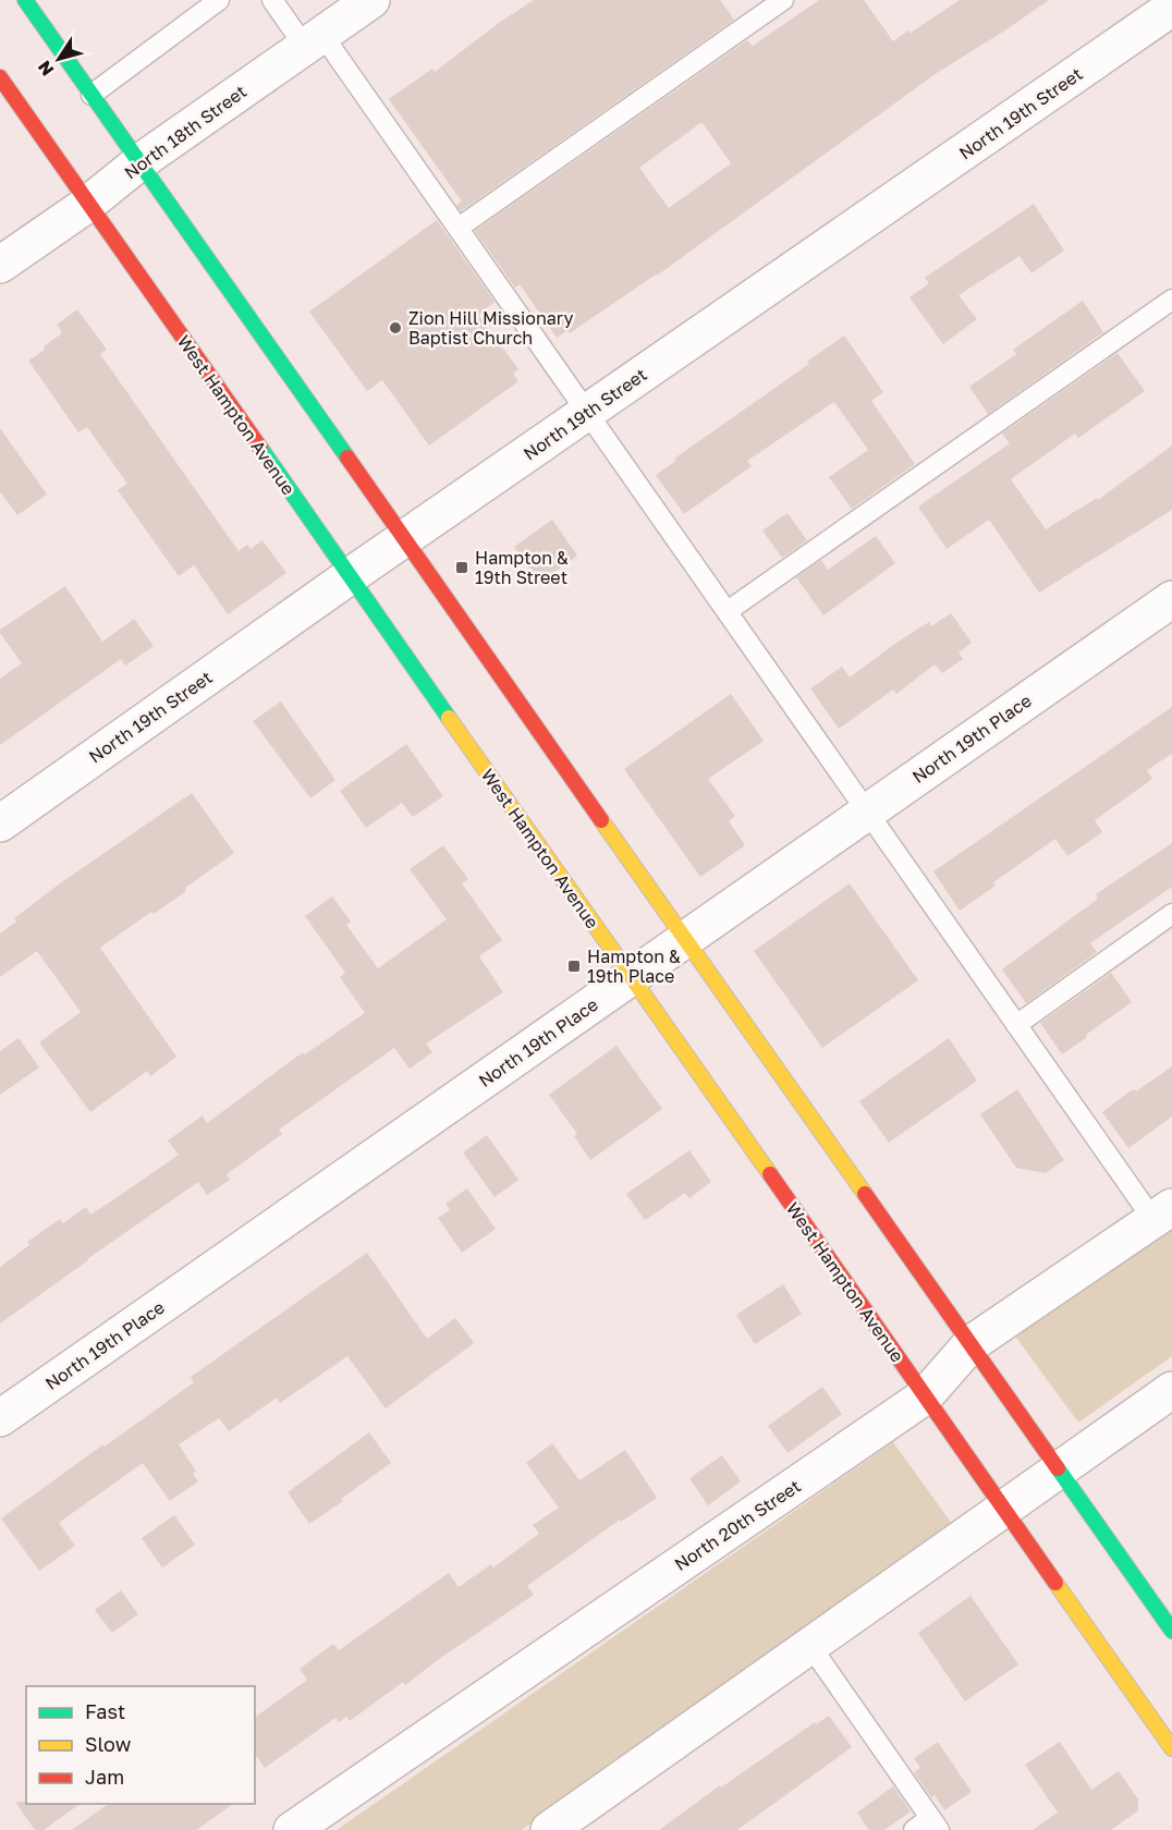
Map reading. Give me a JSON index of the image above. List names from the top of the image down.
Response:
{
  "streets": {
    "main road": ["West Hampton Avenue"],
    "street": [
      "North 19th Street",
      "North 18th Street",
      "North 19th Place",
      "North 20th Street"
    ]
  },
  "crossings": [
    ["North 19th Street", "West Hampton Avenue"],
    ["North 18th Street", "West Hampton Avenue"],
    ["West Hampton Avenue", "North 19th Place"],
    ["West Hampton Avenue", "North 20th Street"]
  ],
  "places": {
    "other": ["Zion Hill Missionary Baptist Church"],
    "transit": ["Hampton & 19th Street", "Hampton & 19th Place"]
  },
  "legend": ["Fast", "Slow", "Jam"],
  "north": "bottom left"
}
